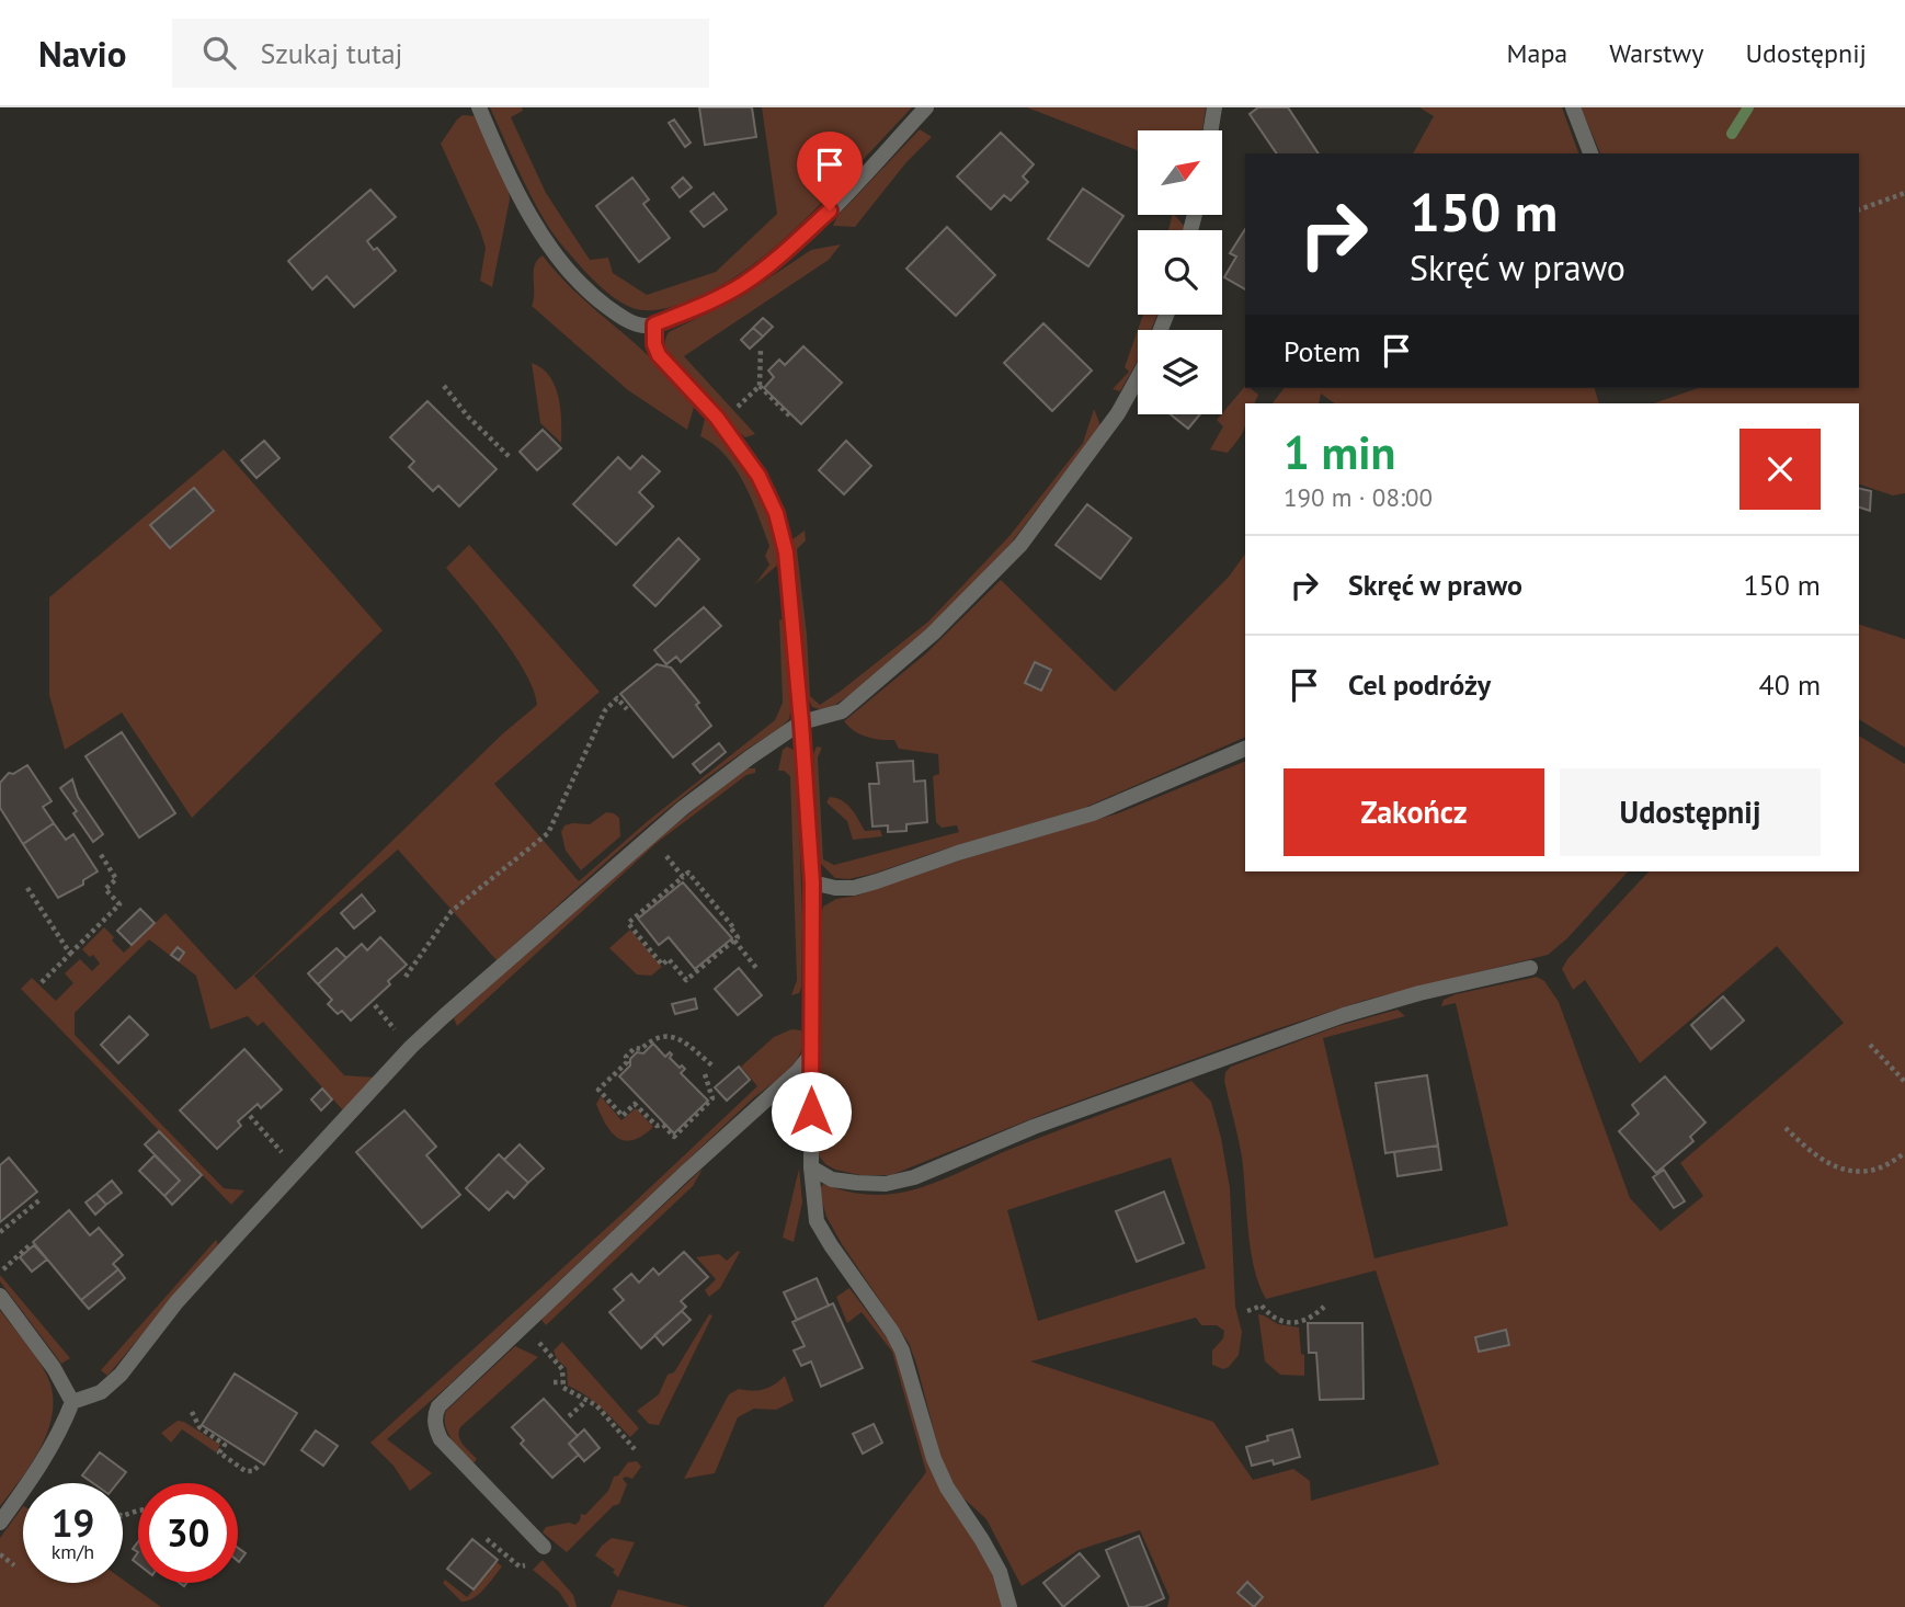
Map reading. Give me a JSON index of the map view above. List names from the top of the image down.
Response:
{
  "north": "top right",
  "page": {
    "header": "Navio",
    "search": "Szukaj tutaj",
    "nav": ["Mapa", "Warstwy", "Udostępnij"],
    "turn": ["150 m", "Skręć w prawo"],
    "then": "Potem",
    "heading": ["1 min", "190 m · 08:00"],
    "list": [
      {
        "name": "Skręć w prawo",
        "value": "150 m"
      },
      {
        "name": "Cel podróży",
        "value": "40 m"
      }
    ],
    "buttons": ["Zakończ", "Udostępnij"],
    "speed": "19 km/h",
    "limit": "30"
  }
}
